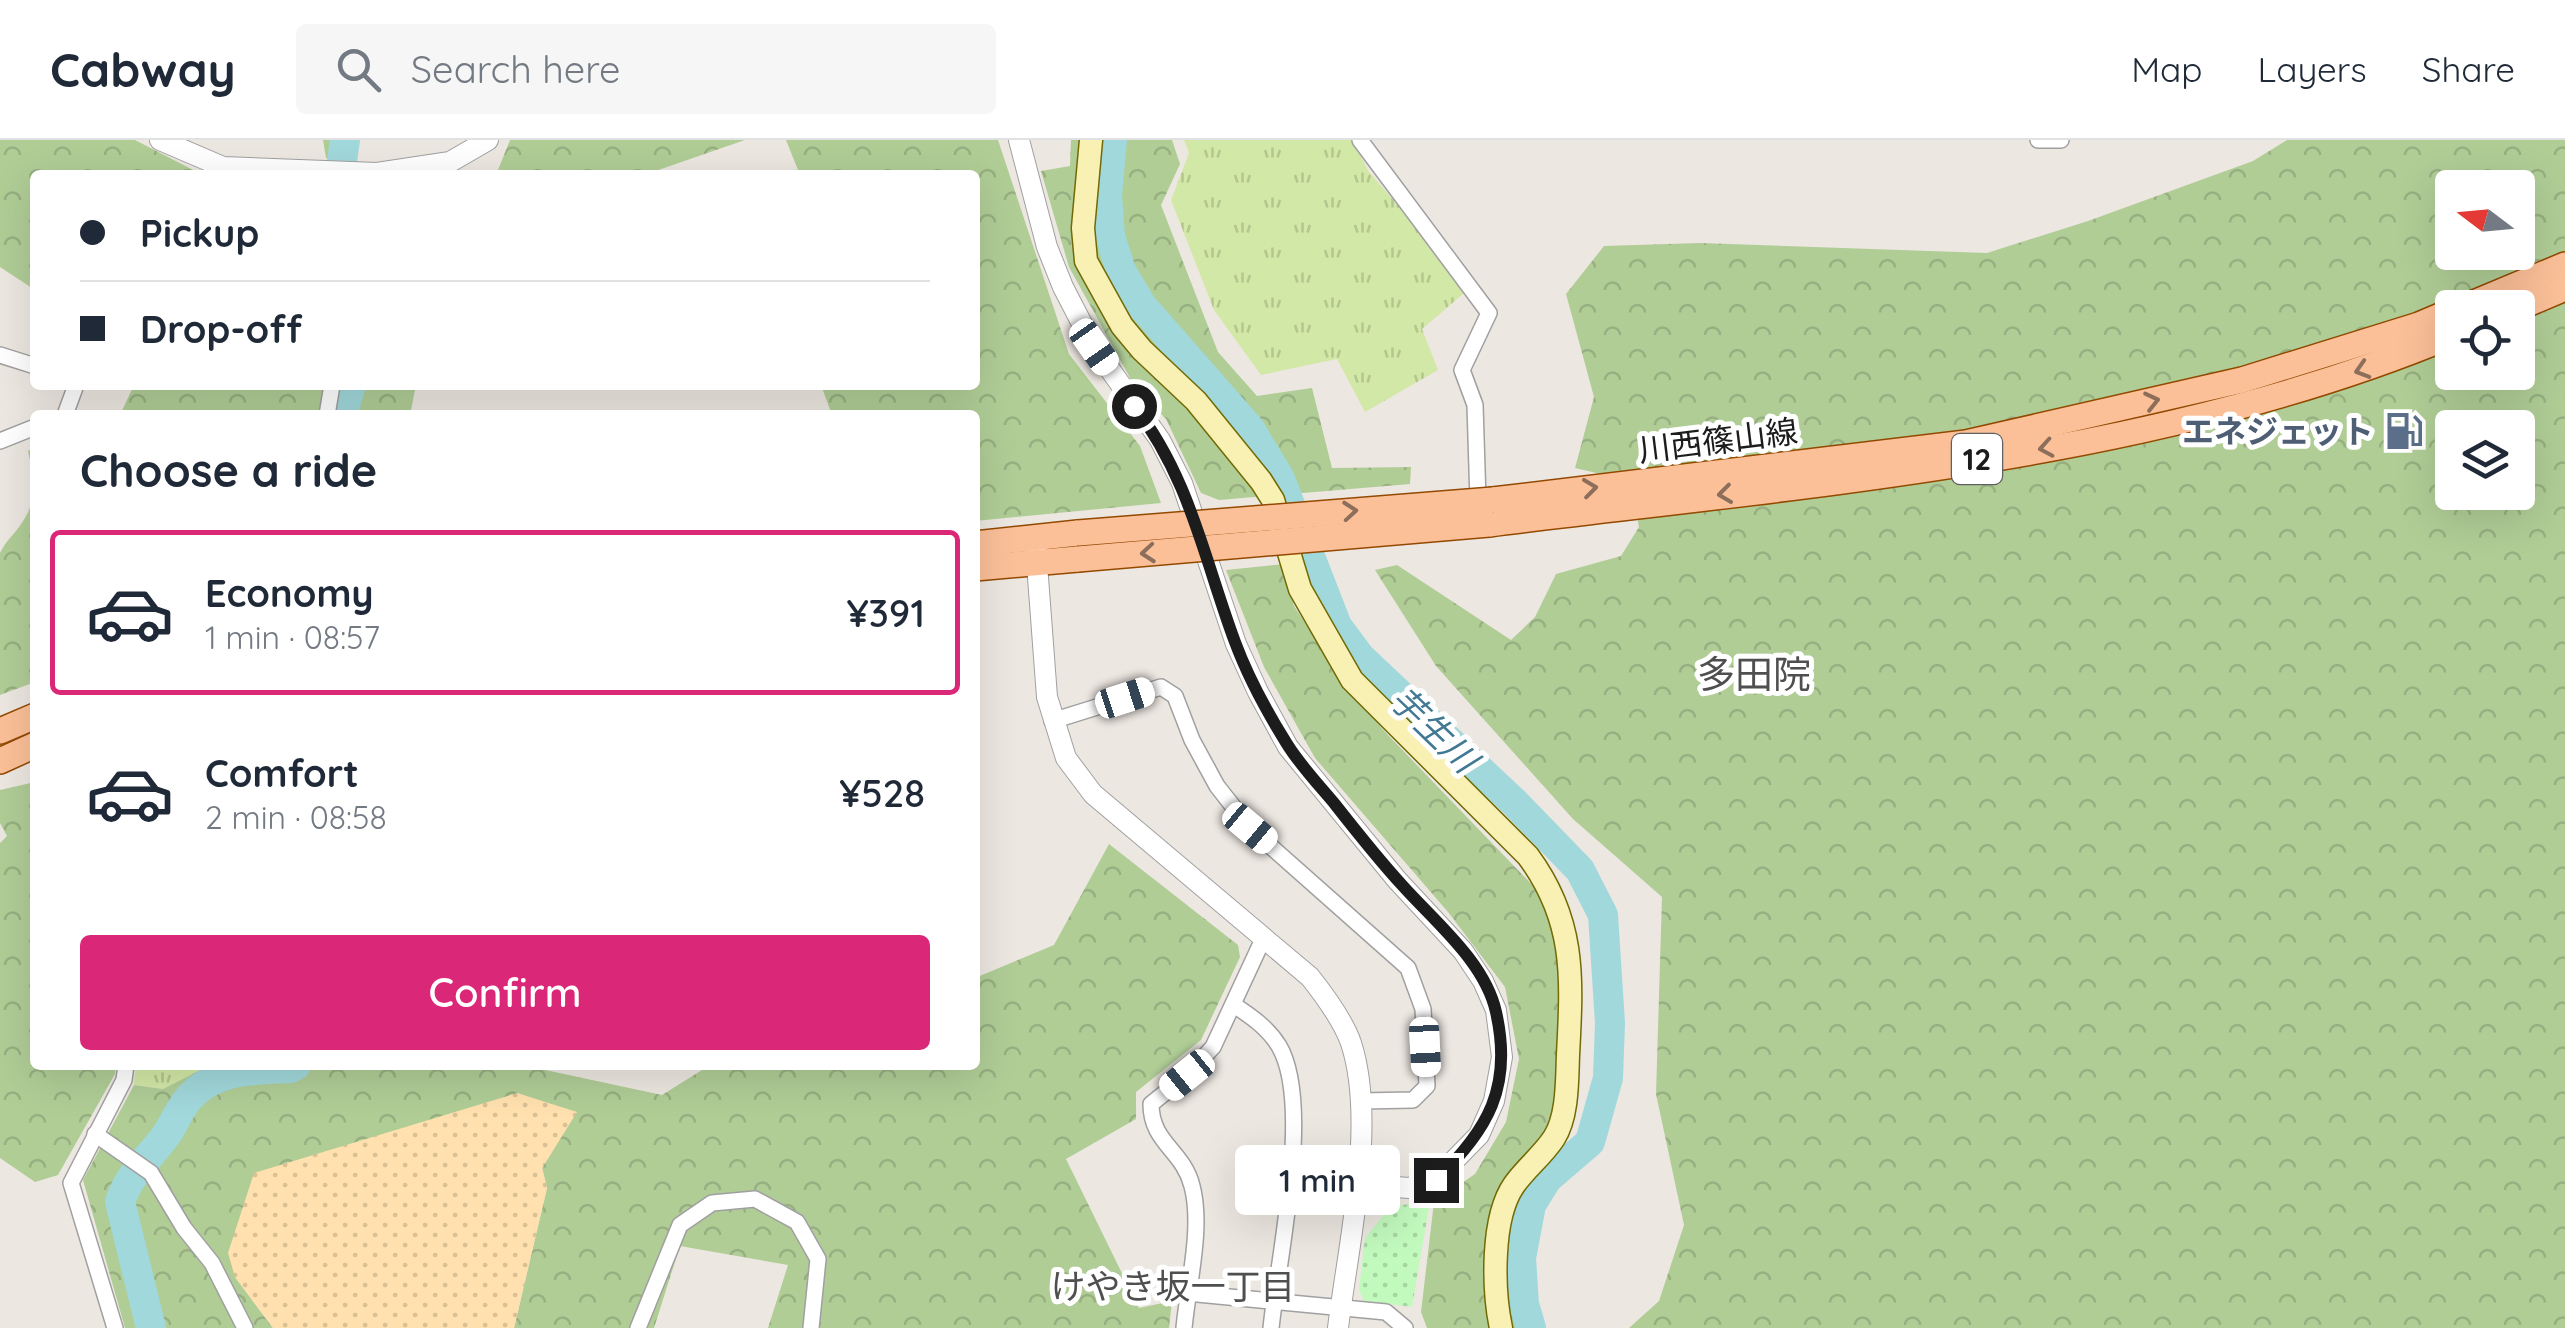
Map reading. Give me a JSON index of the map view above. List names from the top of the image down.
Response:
{
  "streets": {
    "main road": ["川西篠山線", "12"]
  },
  "districts": ["多田院", "けやき坂一丁目"],
  "water": ["芋生川"],
  "places": {
    "fuel station": ["エネジェット"]
  },
  "north": "left",
  "page": {
    "header": "Cabway",
    "search": "Search here",
    "nav": ["Map", "Layers", "Share"],
    "banner": ["Pickup", "Drop-off"],
    "heading": "Choose a ride",
    "list": [
      {
        "name": "Economy",
        "note": "1 min · 08:57",
        "value": "¥391"
      },
      {
        "name": "Comfort",
        "note": "2 min · 08:58",
        "value": "¥528"
      }
    ],
    "buttons": "Confirm",
    "bubble": "1 min"
  }
}
